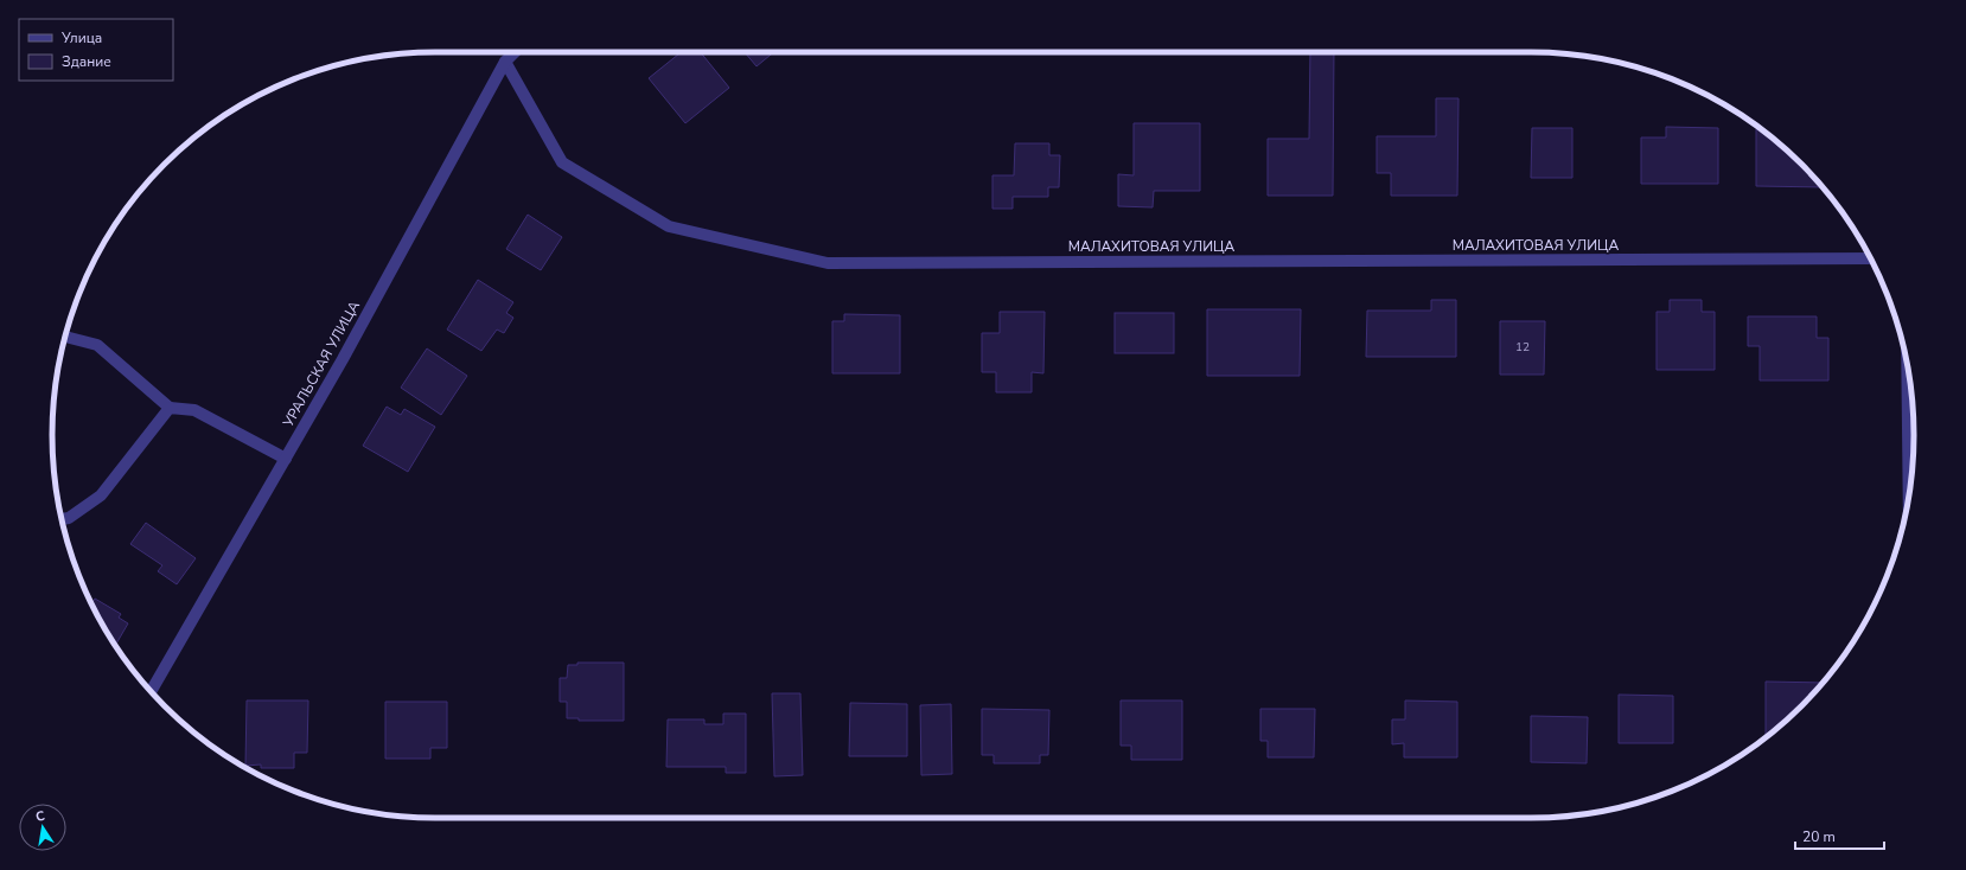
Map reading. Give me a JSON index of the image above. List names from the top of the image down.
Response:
{
  "streets": {
    "street": ["МАЛАХИТОВАЯ УЛИЦА", "УРАЛЬСКАЯ УЛИЦА"]
  },
  "crossings": [
    ["МАЛАХИТОВАЯ УЛИЦА", "УРАЛЬСКАЯ УЛИЦА"]
  ],
  "house_numbers": ["12"],
  "legend": ["Улица", "Здание"],
  "scale_bar": "20 m",
  "north": "top"
}
